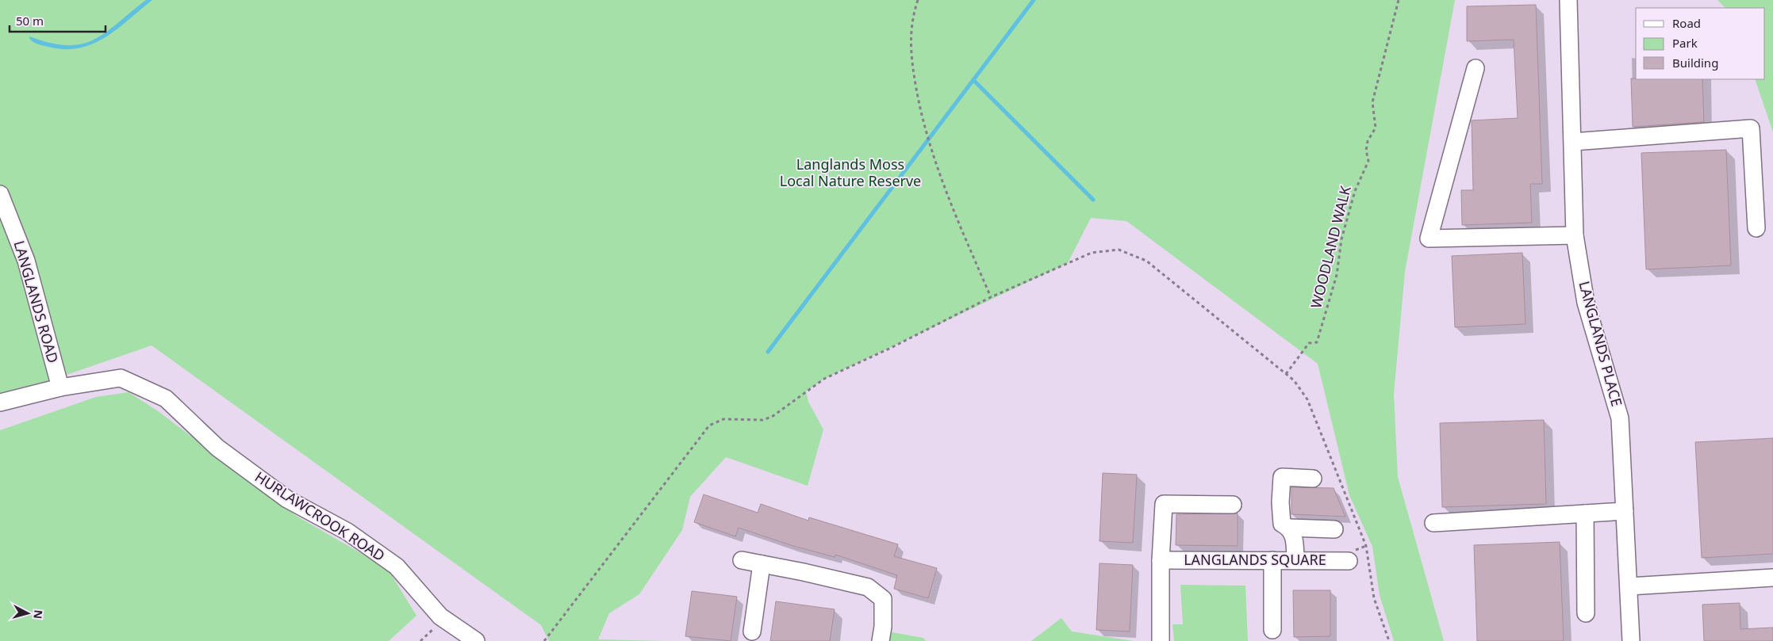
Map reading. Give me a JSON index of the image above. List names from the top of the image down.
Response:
{
  "streets": {
    "street": [
      "LANGLANDS ROAD",
      "LANGLANDS PLACE",
      "HURLAWCROOK ROAD",
      "LANGLANDS SQUARE"
    ],
    "path": ["WOODLAND WALK"]
  },
  "crossings": [
    ["LANGLANDS ROAD", "HURLAWCROOK ROAD"]
  ],
  "parks": ["Langlands Moss Local Nature Reserve"],
  "legend": ["Road", "Park", "Building"],
  "scale_bar": "50 m",
  "north": "right"
}
